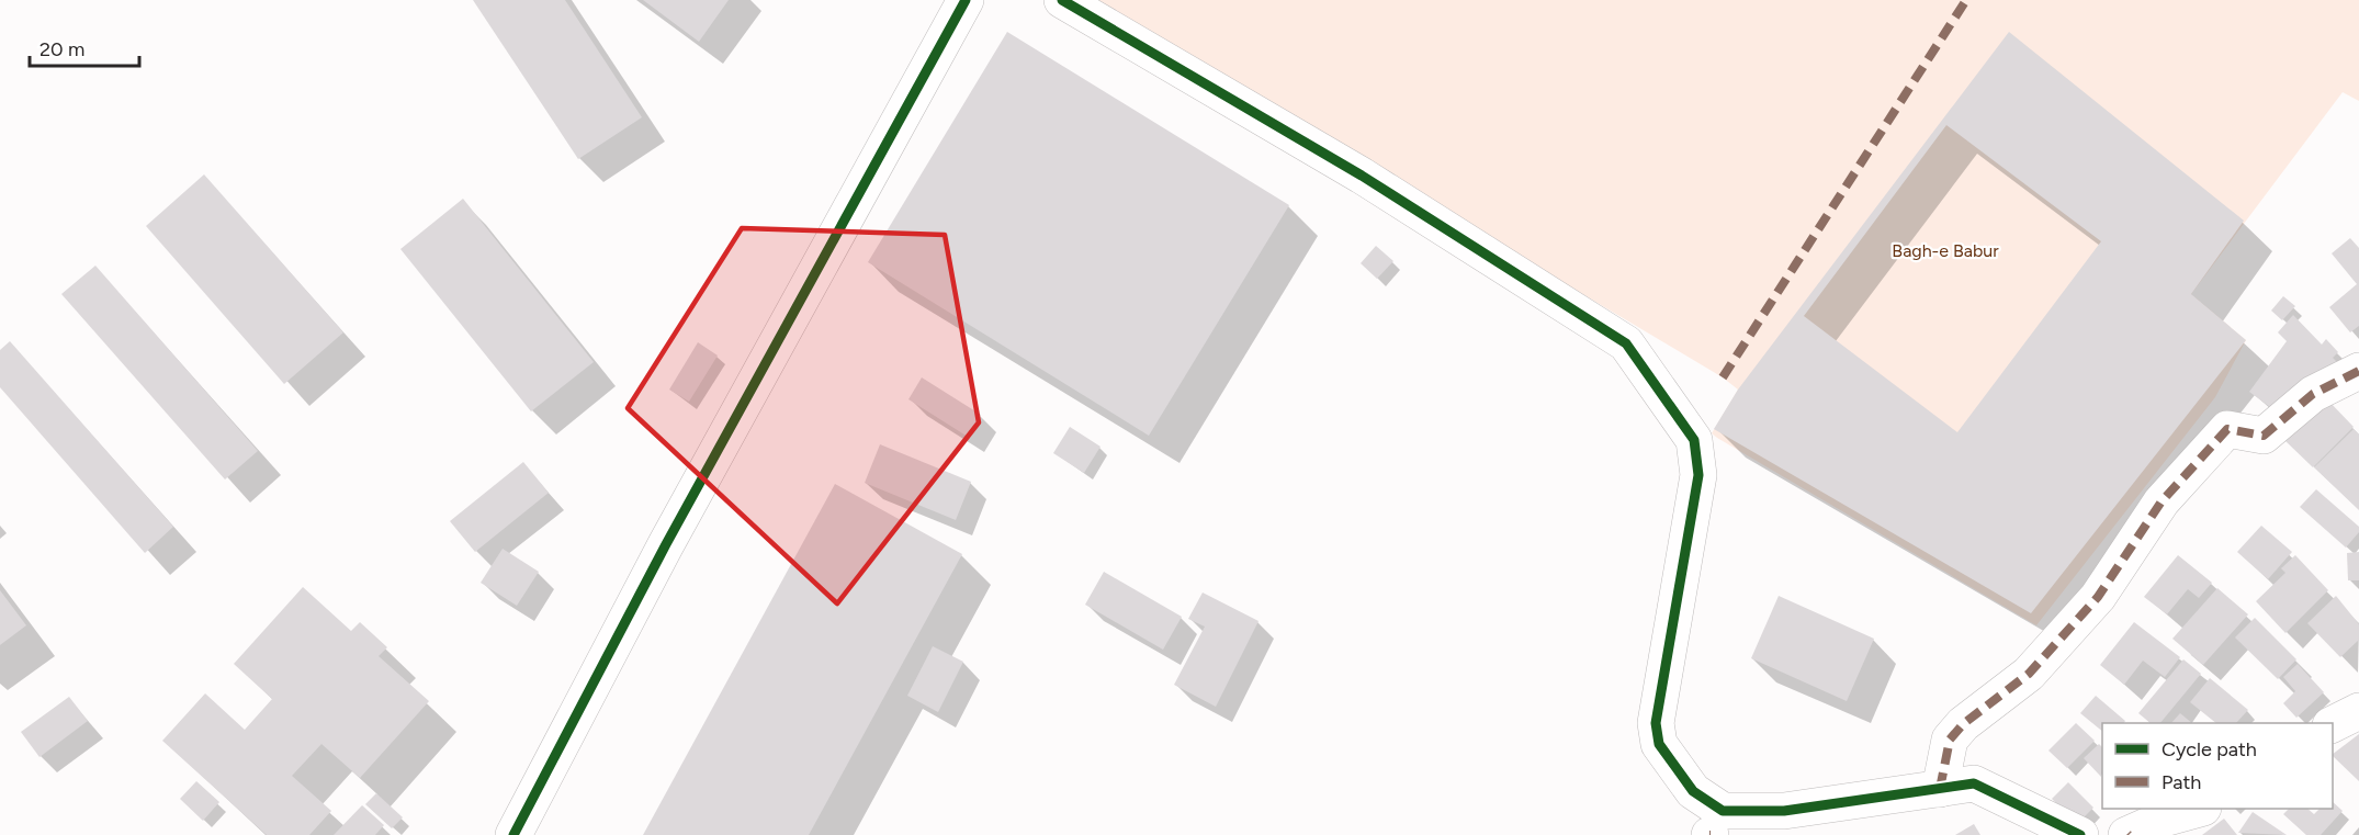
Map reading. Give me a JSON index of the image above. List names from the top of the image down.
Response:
{
  "parks": ["Bagh-e Babur"],
  "legend": ["Cycle path", "Path"],
  "scale_bar": "20 m"
}
